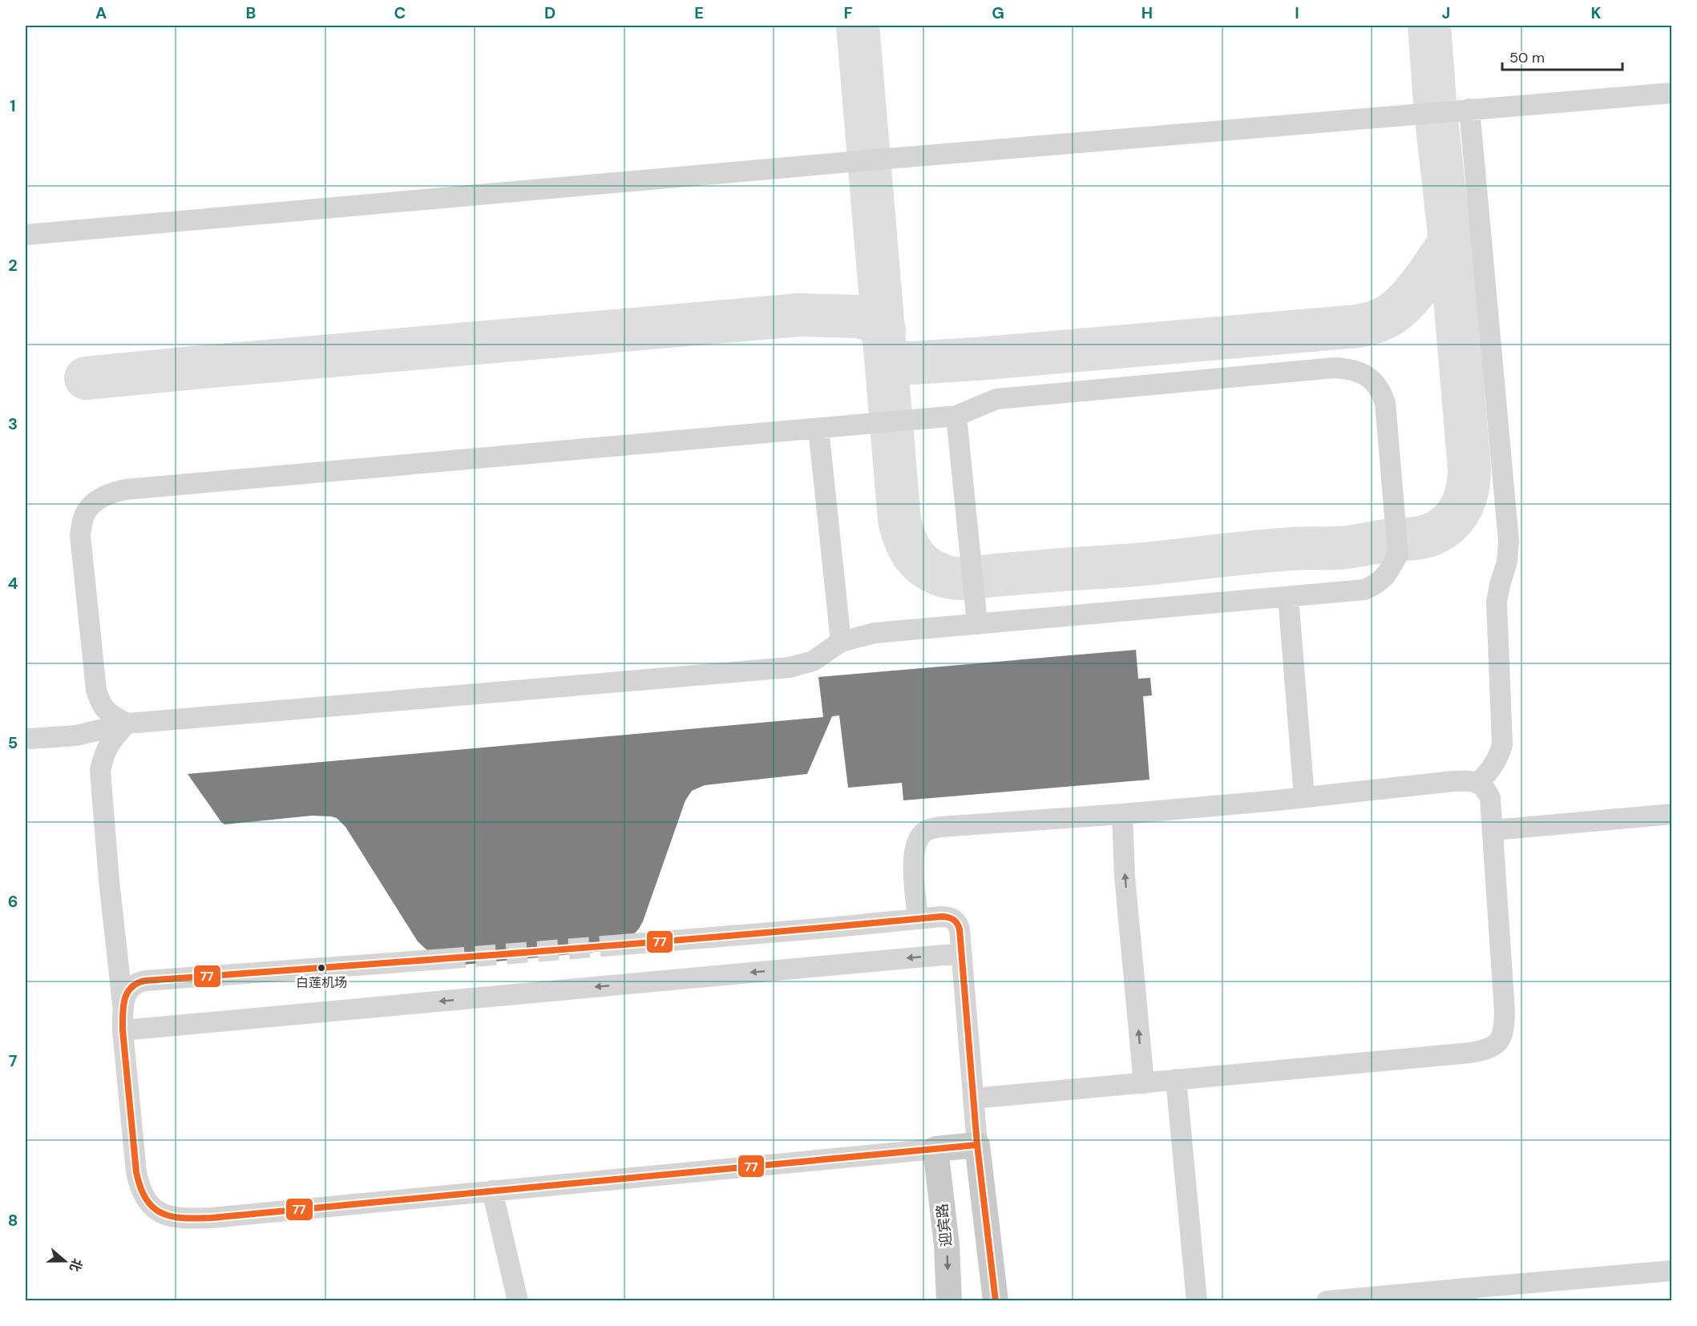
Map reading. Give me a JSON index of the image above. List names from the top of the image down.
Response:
{
  "streets": {
    "main road": ["迎宾路"]
  },
  "places": ["白莲机场"],
  "lines": ["transit line 77"],
  "scale_bar": "50 m",
  "north": "right",
  "grid": {
    "columns": [
      "A",
      "B",
      "C",
      "D",
      "E",
      "F",
      "G",
      "H",
      "I",
      "J",
      "K"
    ],
    "rows": [
      "1",
      "2",
      "3",
      "4",
      "5",
      "6",
      "7",
      "8"
    ]
  }
}
